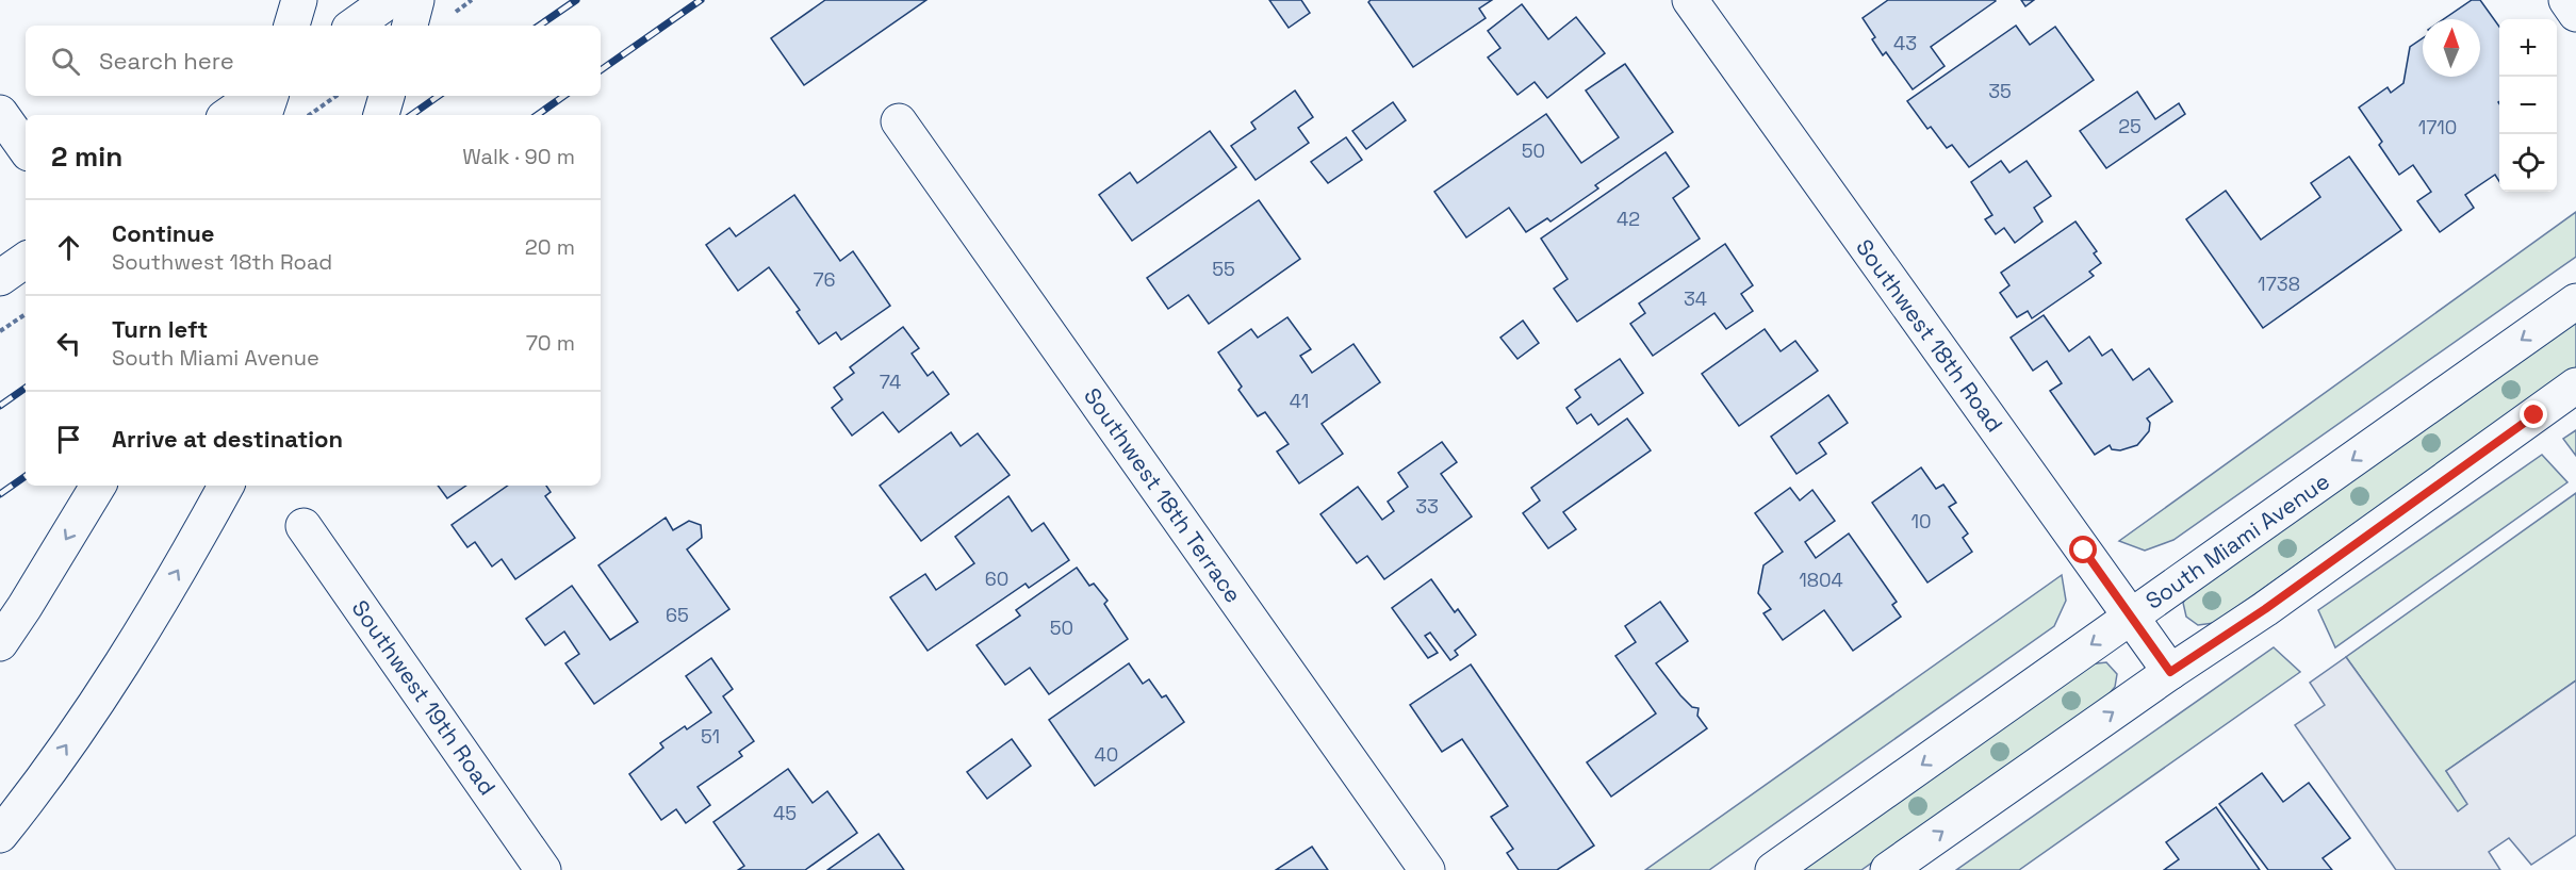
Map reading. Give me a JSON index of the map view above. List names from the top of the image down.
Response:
{
  "streets": {
    "main road": [
      "Southwest 18th Road",
      "Southwest 18th Terrace",
      "South Miami Avenue",
      "Southwest 19th Road"
    ]
  },
  "crossings": [
    ["Southwest 18th Road", "South Miami Avenue"]
  ],
  "house_numbers": [
    "43",
    "35",
    "25",
    "1710",
    "50",
    "42",
    "55",
    "76",
    "1738",
    "34",
    "74",
    "41",
    "33",
    "10",
    "60",
    "1804",
    "65",
    "50",
    "51",
    "40",
    "45"
  ],
  "north": "top",
  "page": {
    "map_buttons": ["+", "−"],
    "search": "Search here",
    "heading": ["2 min", "Walk · 90 m"],
    "list": [
      ["Continue", "Southwest 18th Road", "20 m"],
      ["Turn left", "South Miami Avenue", "70 m"],
      "Arrive at destination"
    ]
  }
}
